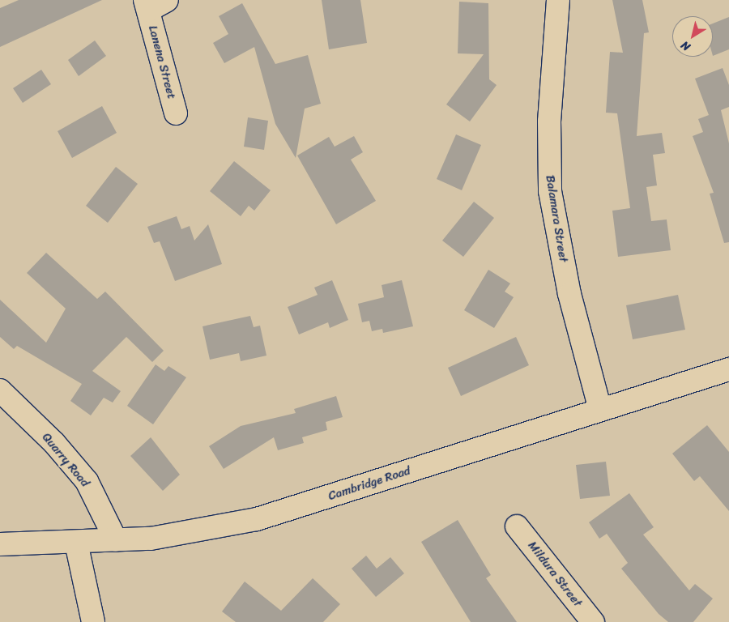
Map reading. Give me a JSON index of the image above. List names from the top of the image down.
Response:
{
  "streets": {
    "street": [
      "Lanena Street",
      "Balamara Street",
      "Quarry Road",
      "Cambridge Road",
      "Mildura Street"
    ]
  },
  "crossings": [
    ["Balamara Street", "Cambridge Road"],
    ["Quarry Road", "Cambridge Road"]
  ],
  "north": "bottom left"
}
